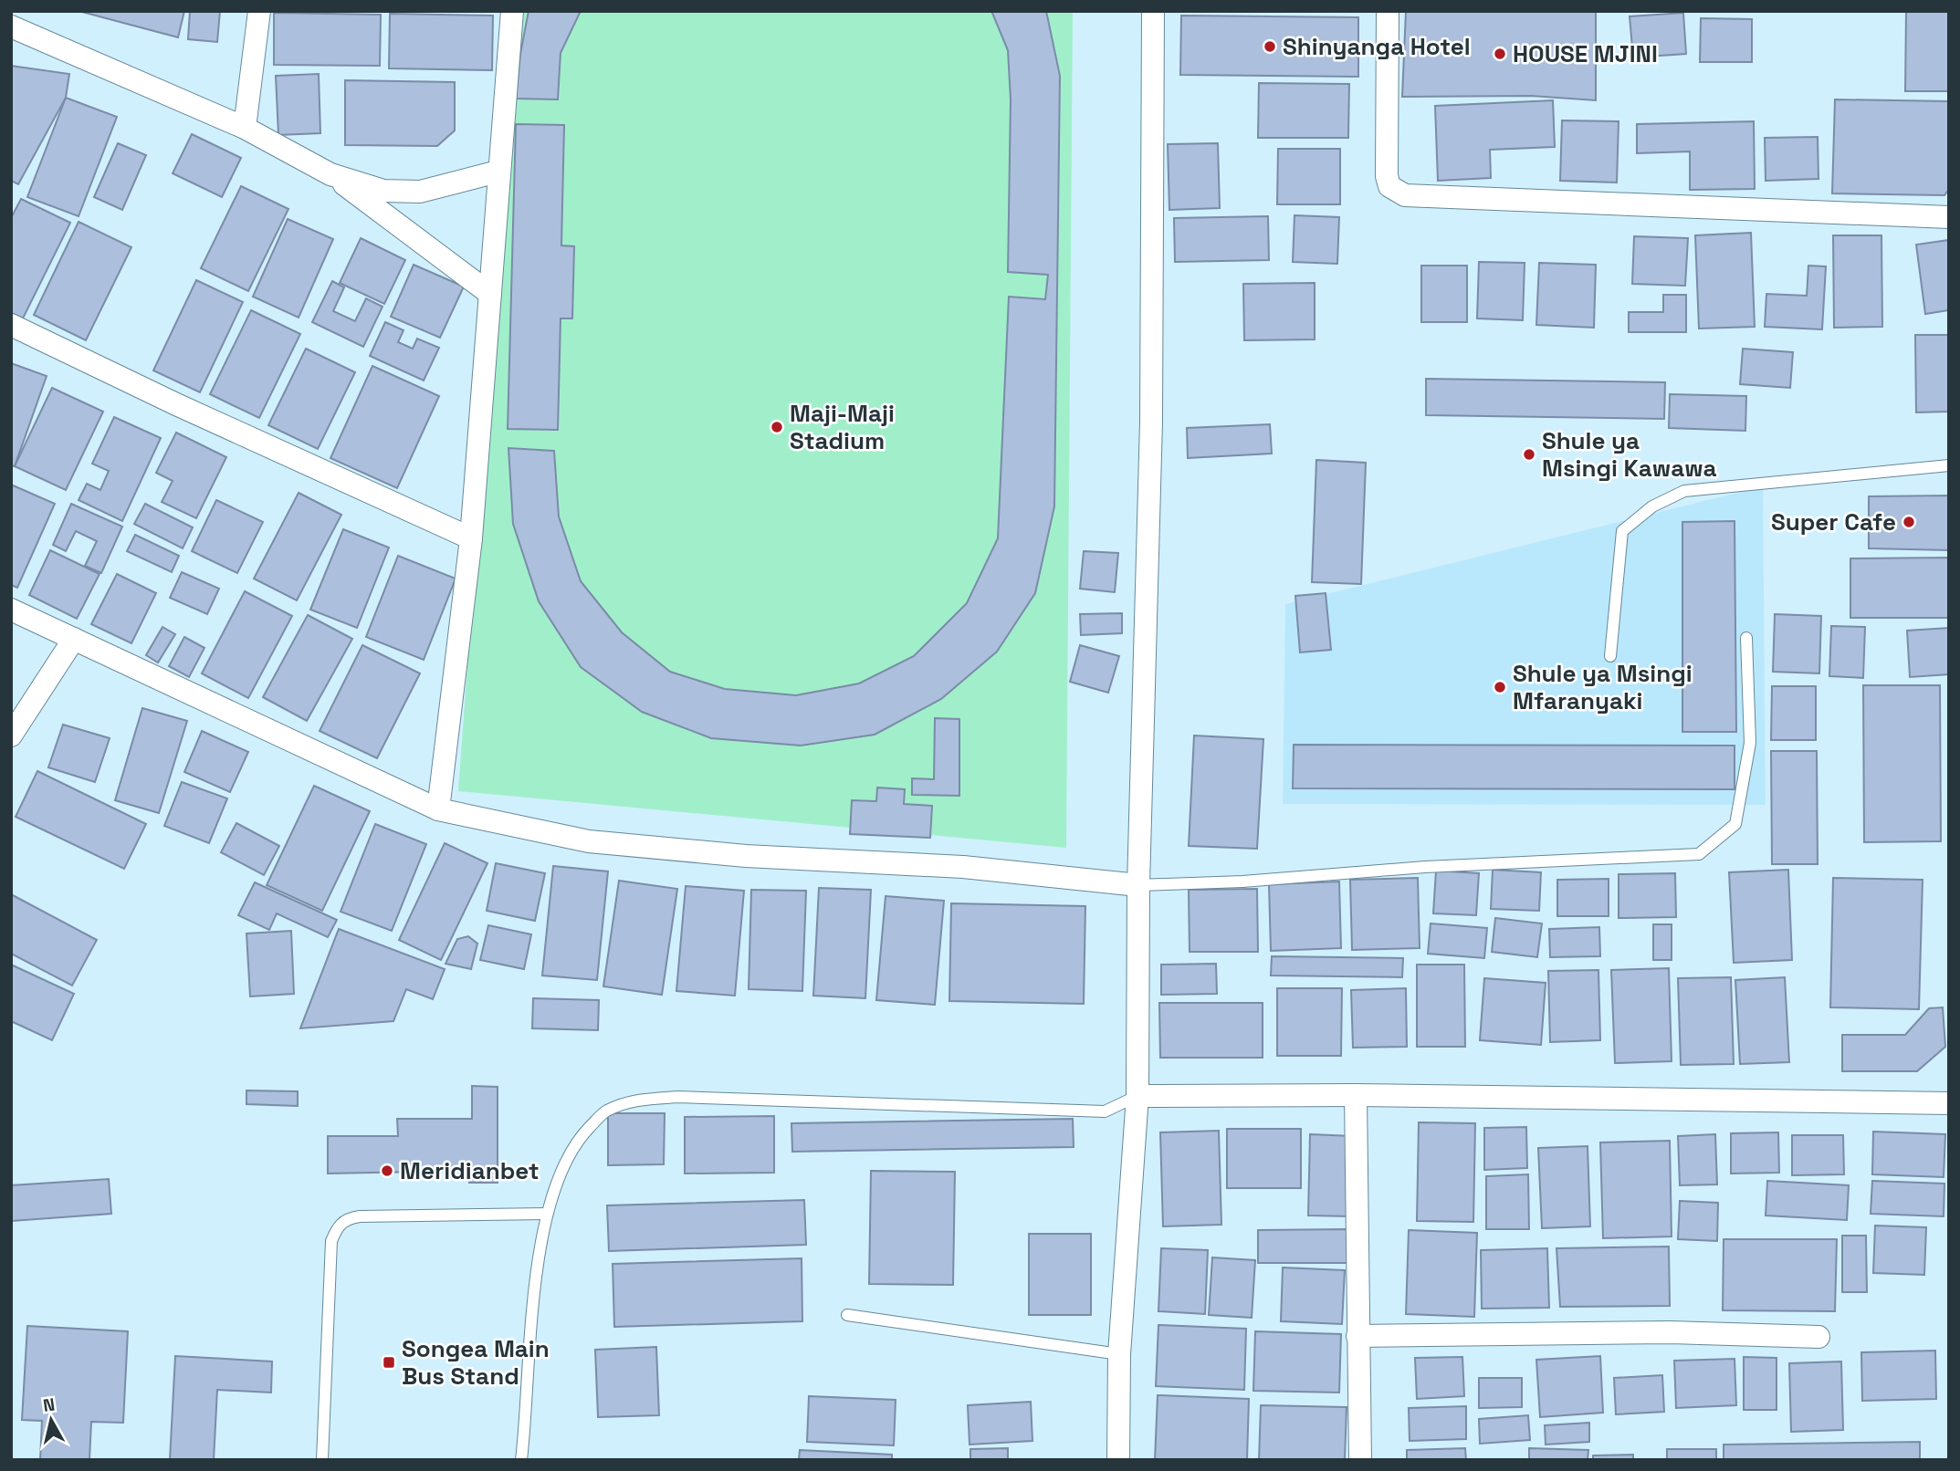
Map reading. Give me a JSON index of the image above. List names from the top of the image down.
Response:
{
  "places": {
    "other": [
      "Shinyanga Hotel",
      "HOUSE MJINI",
      "Maji-Maji Stadium",
      "Shule ya Msingi Kawawa",
      "Super Cafe",
      "Shule ya Msingi Mfaranyaki",
      "Meridianbet"
    ],
    "transit": ["Songea Main Bus Stand"]
  },
  "north": "top"
}
